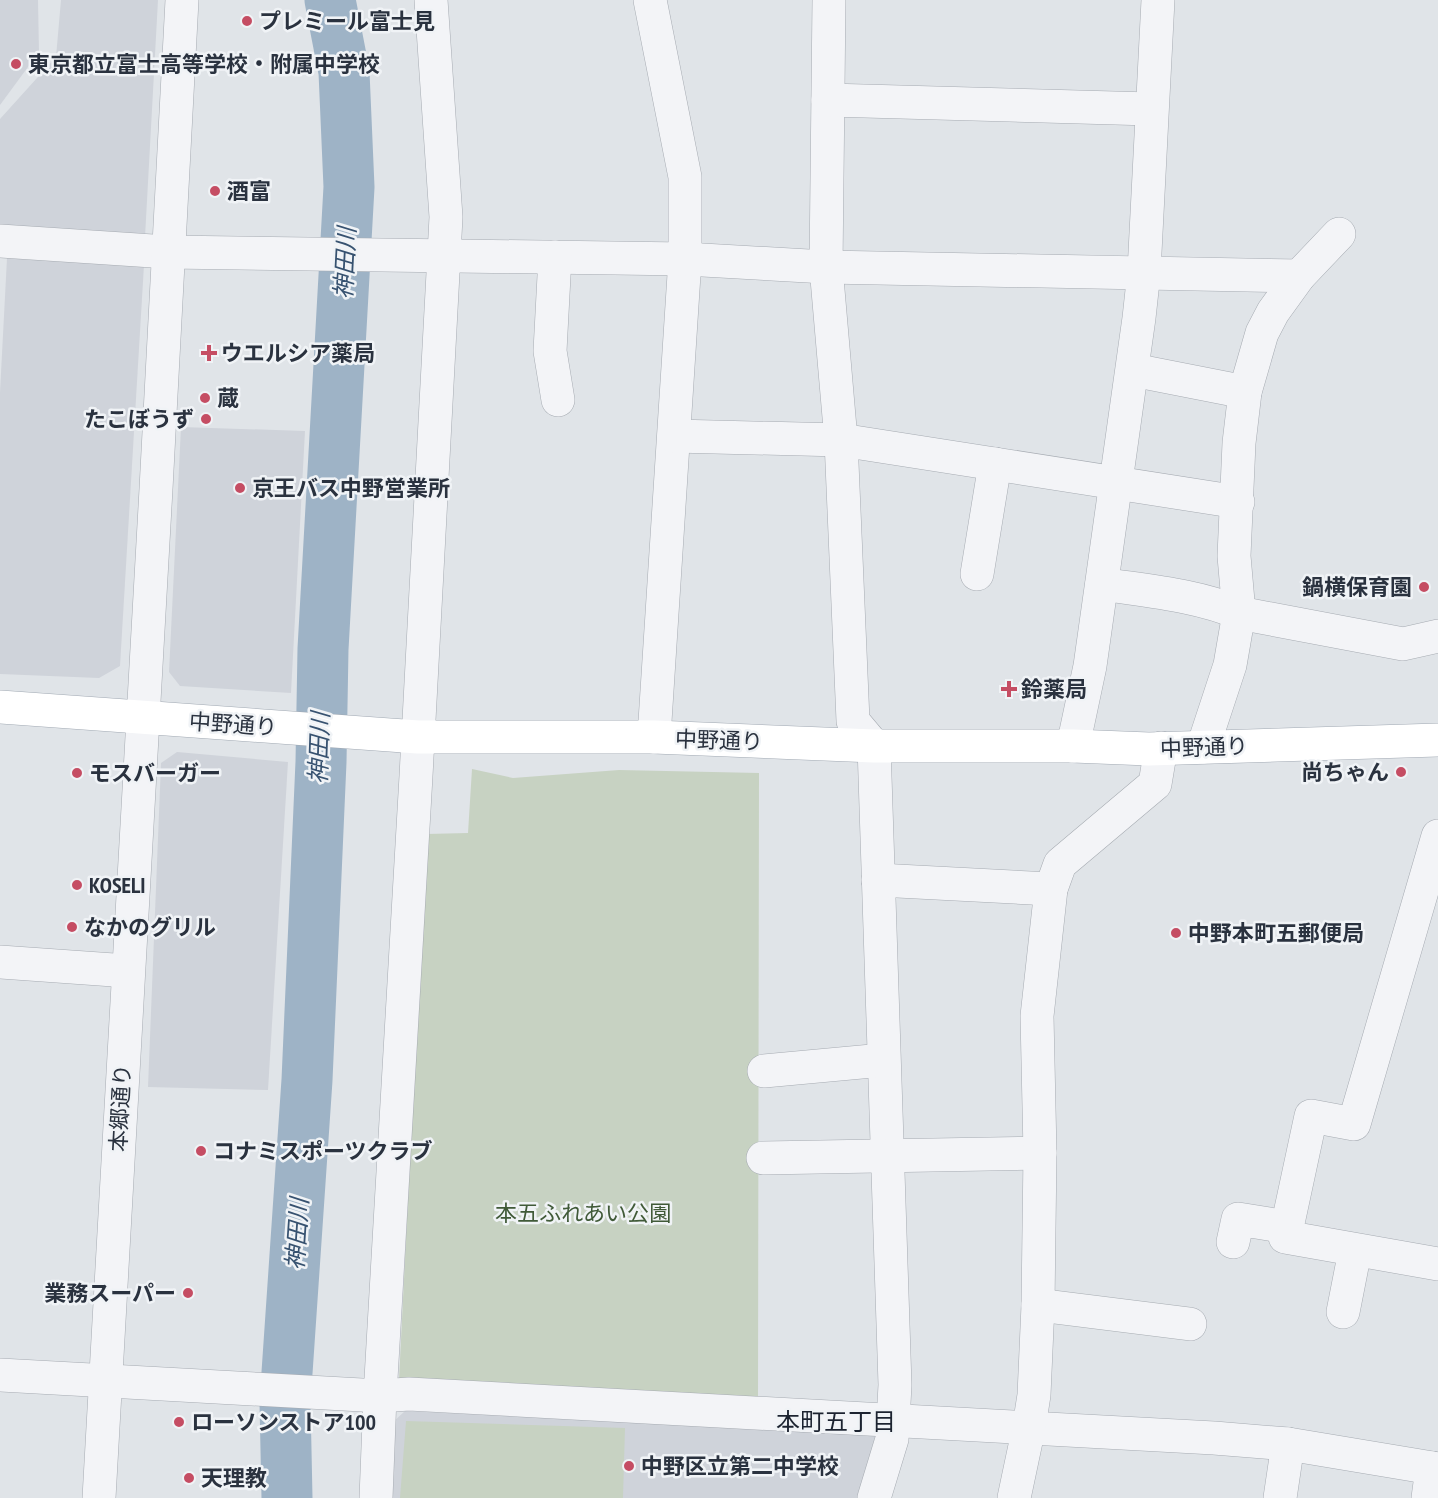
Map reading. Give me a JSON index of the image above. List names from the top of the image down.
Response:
{
  "streets": {
    "main road": ["中野通り"],
    "street": ["本郷通り"]
  },
  "crossings": [
    ["中野通り", "本郷通り"]
  ],
  "districts": ["本町五丁目"],
  "water": ["神田川"],
  "parks": ["本五ふれあい公園"],
  "places": {
    "other": [
      "プレミール富士見",
      "東京都立富士高等学校・附属中学校",
      "酒富",
      "蔵",
      "たこぼうず",
      "京王バス中野営業所",
      "鍋横保育園",
      "尚ちゃん",
      "モスバーガー",
      "KOSELI",
      "なかのグリル",
      "中野本町五郵便局",
      "コナミスポーツクラブ",
      "業務スーパー",
      "ローソンストア100",
      "中野区立第二中学校",
      "天理教"
    ],
    "health": ["ウエルシア薬局", "鈴薬局"]
  }
}
